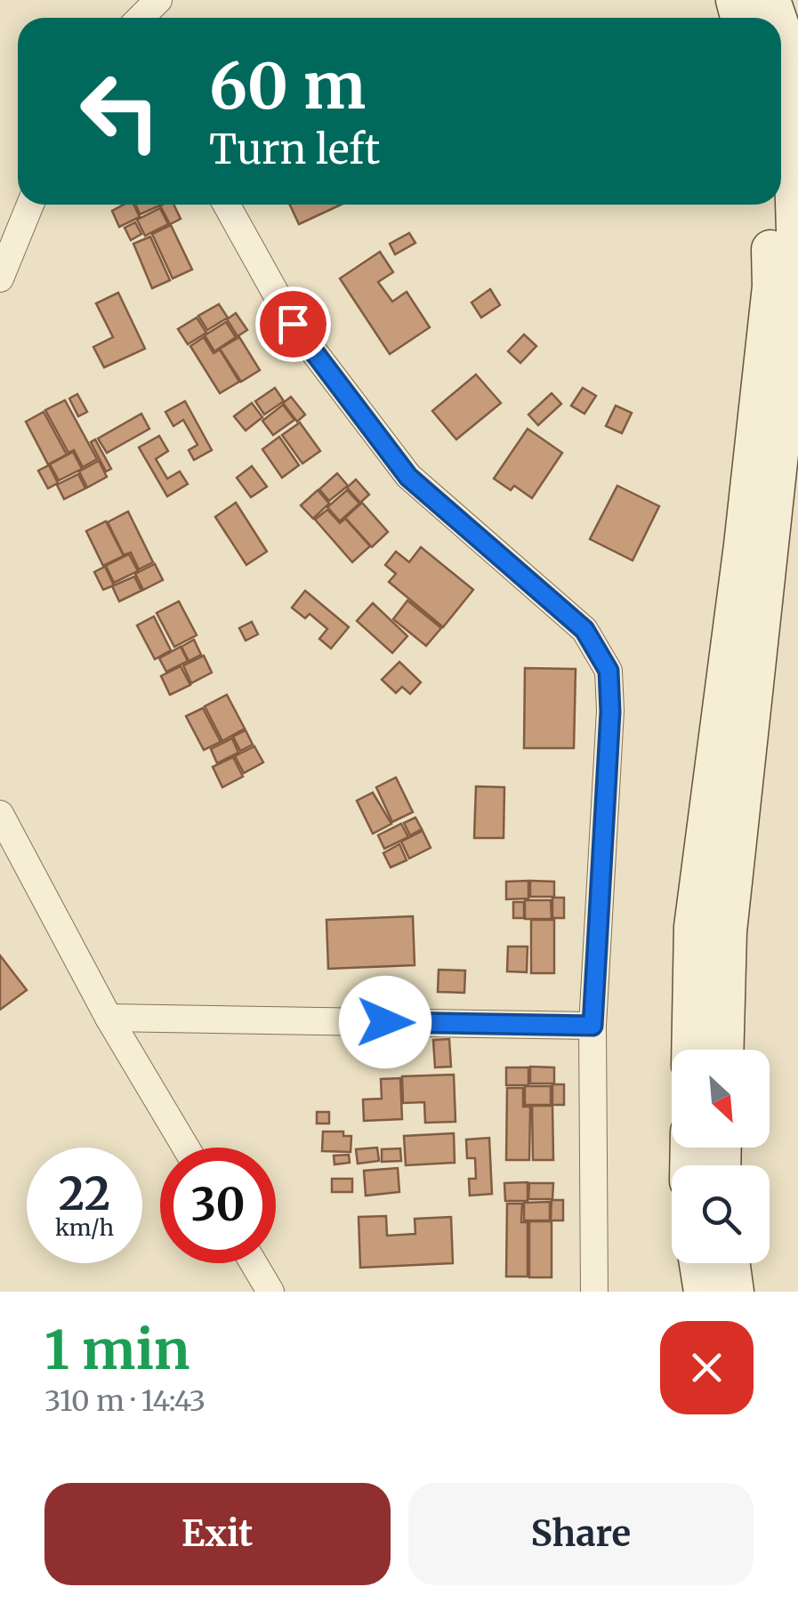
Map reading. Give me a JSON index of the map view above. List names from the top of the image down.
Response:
{
  "north": "bottom right",
  "page": {
    "turn": ["60 m", "Turn left"],
    "speed": "22 km/h",
    "limit": "30",
    "heading": ["1 min", "310 m · 14:43"],
    "buttons": ["Exit", "Share"]
  }
}
